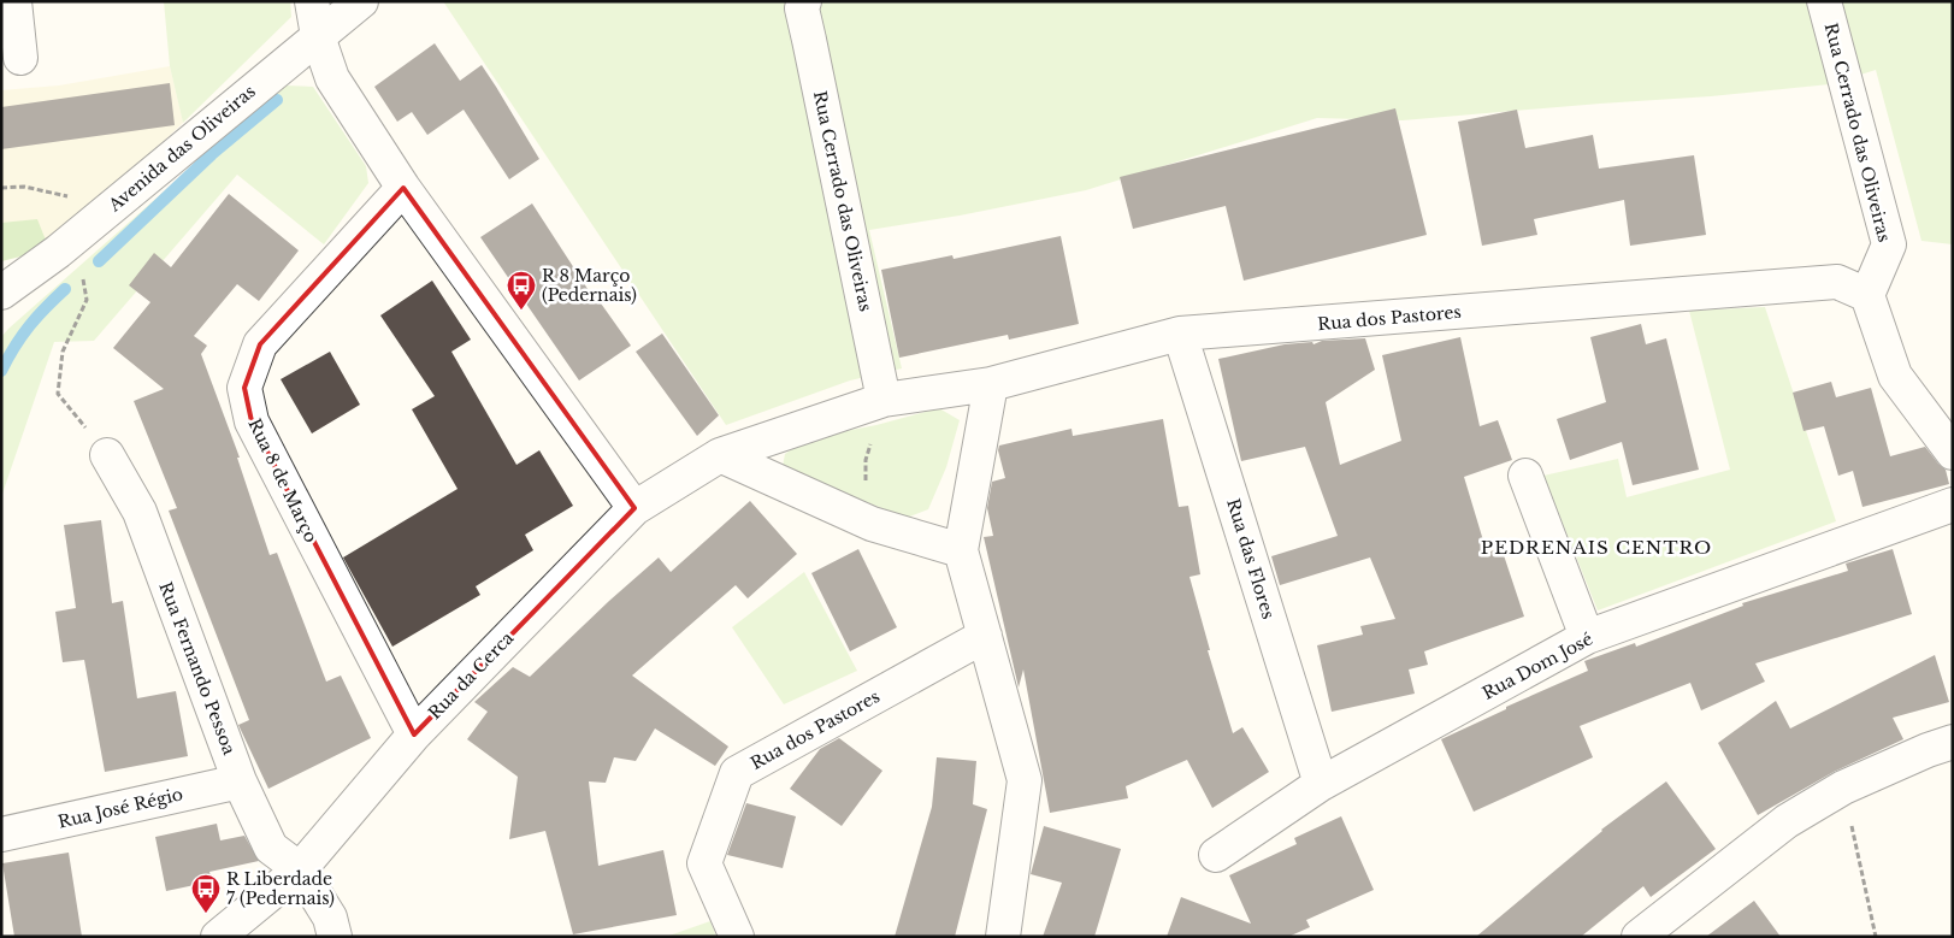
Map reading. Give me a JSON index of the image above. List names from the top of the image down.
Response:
{
  "streets": {
    "street": [
      "Rua Cerrado das Oliveiras",
      "Avenida das Oliveiras",
      "Rua dos Pastores",
      "Rua 8 de Março",
      "Rua das Flores",
      "Rua Dom José",
      "Rua Fernando Pessoa",
      "Rua da Cerca",
      "Rua José Régio"
    ]
  },
  "crossings": [
    ["Rua Cerrado das Oliveiras", "Rua dos Pastores"],
    ["Rua Cerrado das Oliveiras", "Rua da Cerca"],
    ["Rua dos Pastores", "Rua das Flores"],
    ["Rua dos Pastores", "Rua da Cerca"],
    ["Rua 8 de Março", "Rua da Cerca"],
    ["Rua das Flores", "Rua Dom José"],
    ["Rua Fernando Pessoa", "Rua da Cerca"],
    ["Rua Fernando Pessoa", "Rua José Régio"]
  ],
  "districts": ["PEDRENAIS CENTRO"],
  "places": {
    "bus stop": ["R 8 Março (Pedernais)", "R Liberdade 7 (Pedernais)"]
  }
}
